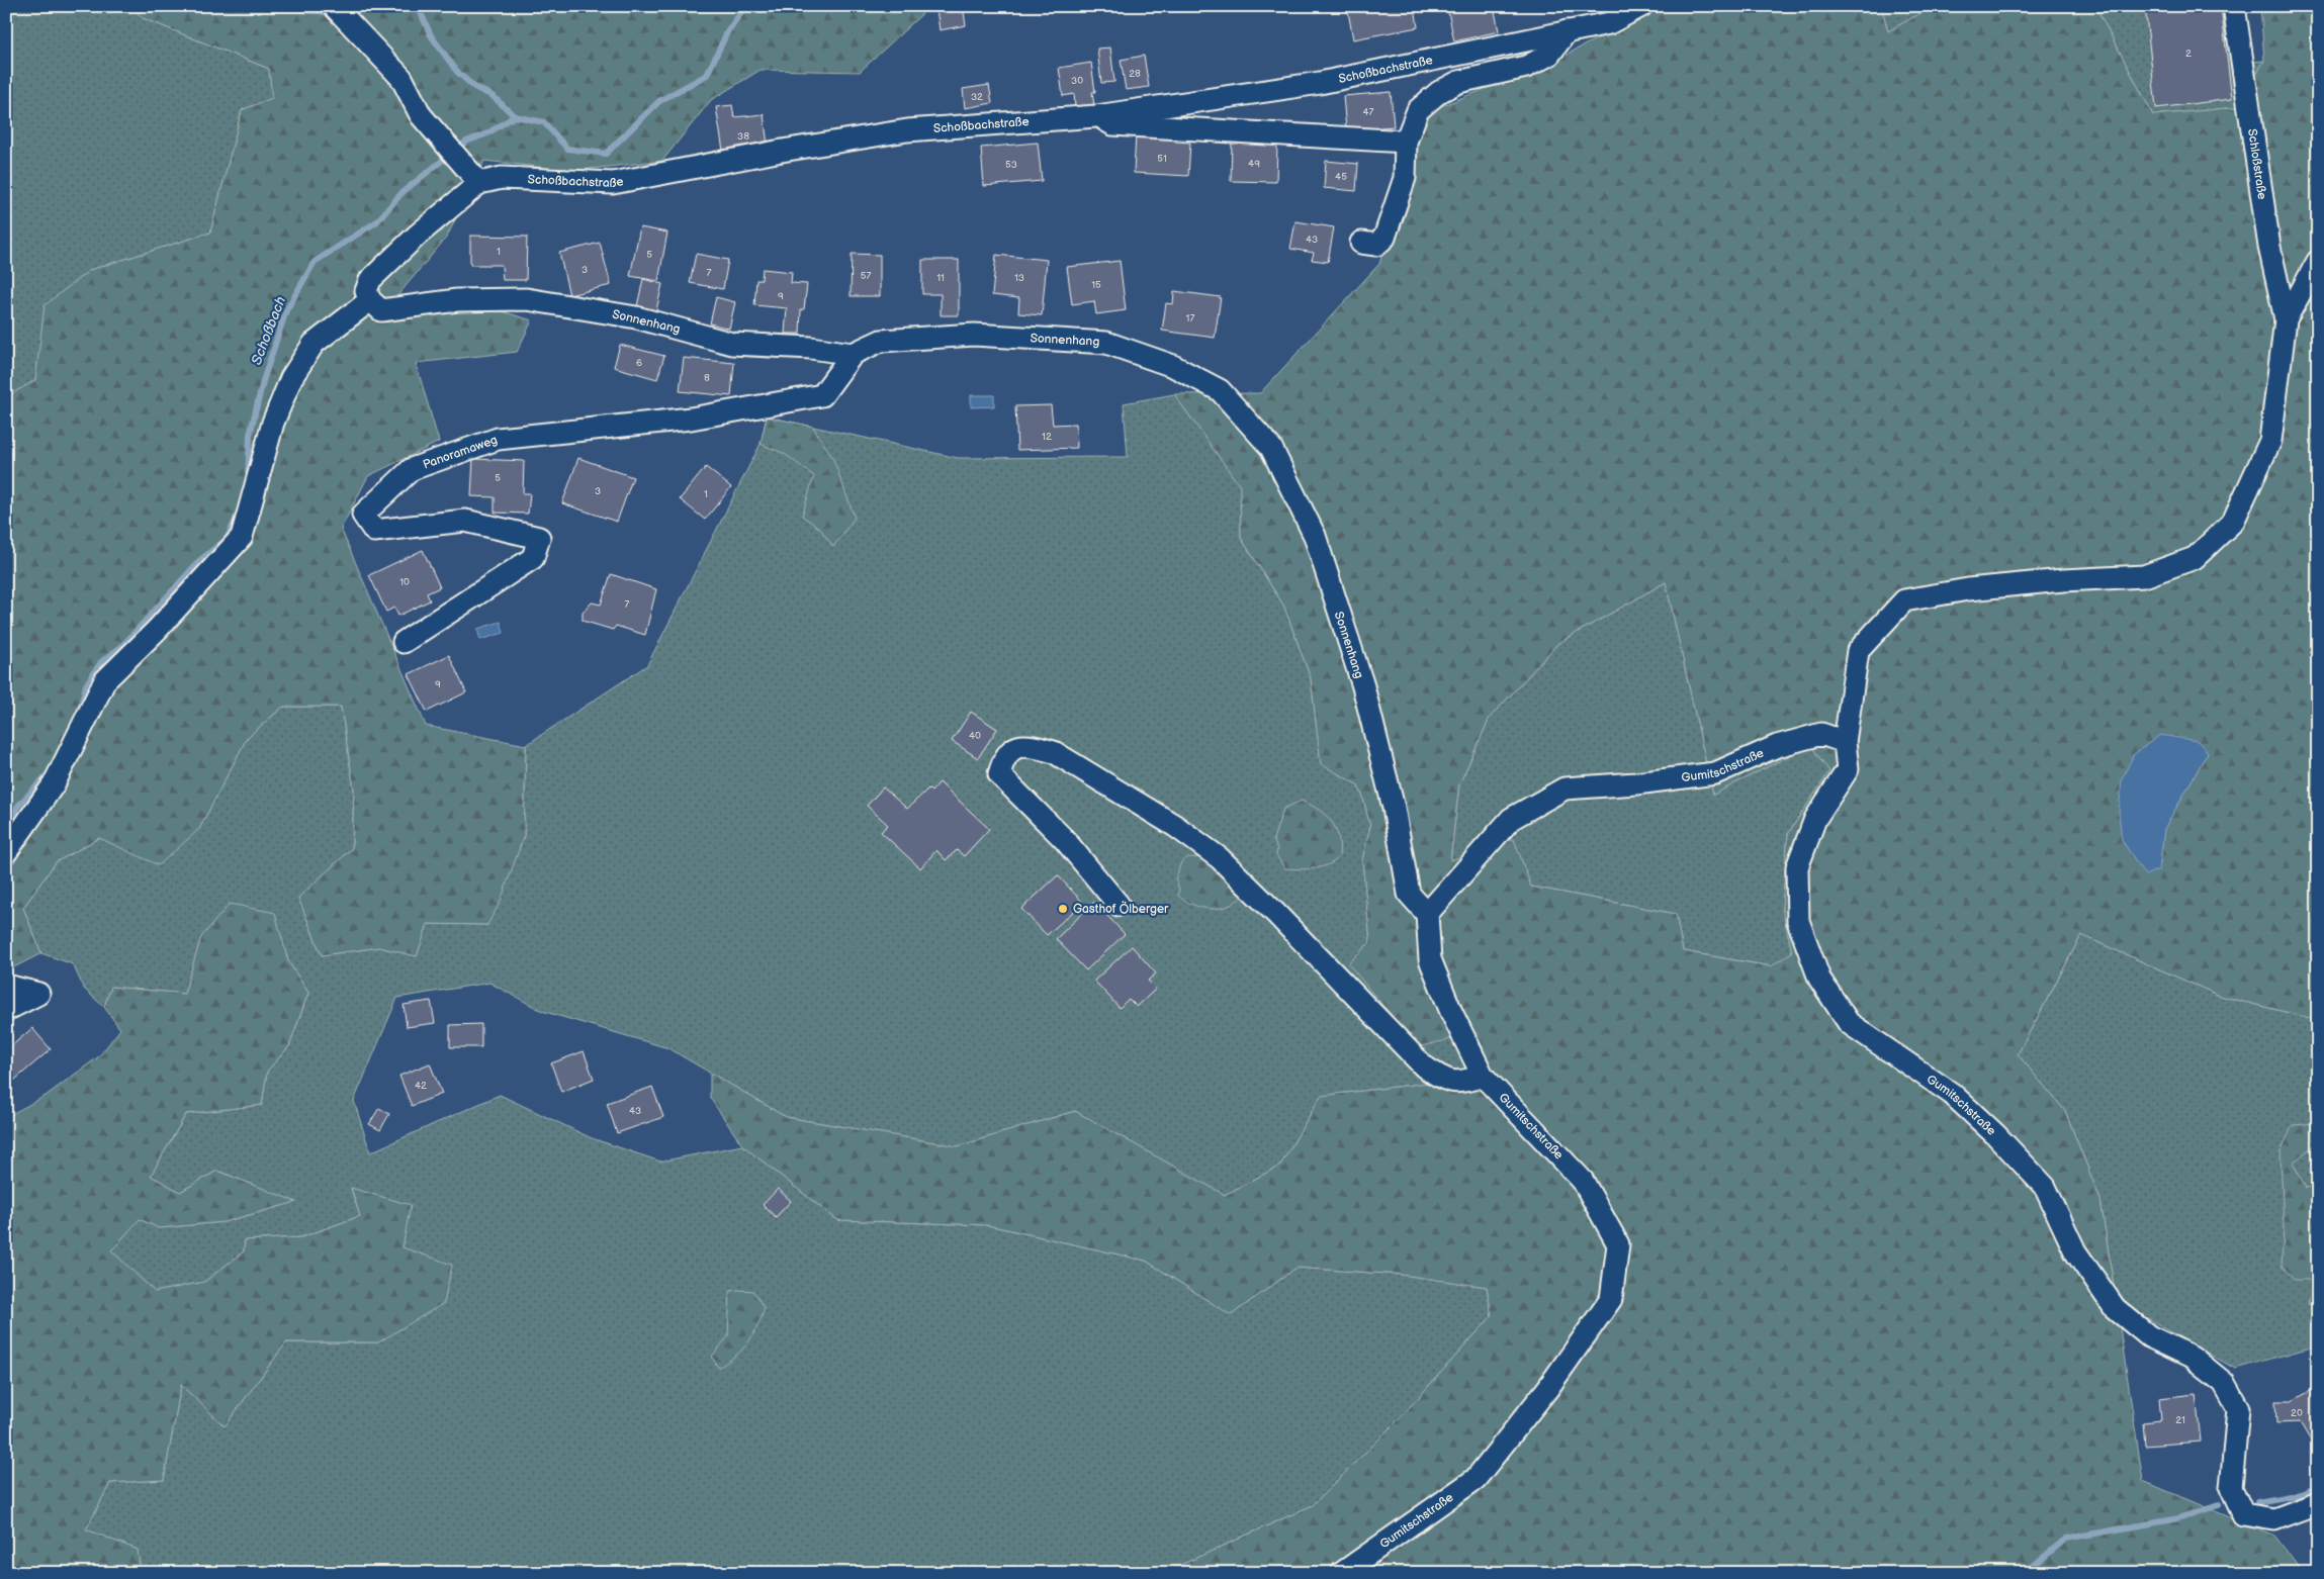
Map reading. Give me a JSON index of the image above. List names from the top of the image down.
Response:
{
  "streets": {
    "street": [
      "Schoßbachstraße",
      "Schloßstraße",
      "Sonnenhang",
      "Panoramaweg",
      "Gumitschstraße"
    ]
  },
  "crossings": [
    ["Schoßbachstraße", "Sonnenhang"],
    ["Sonnenhang", "Panoramaweg"],
    ["Sonnenhang", "Gumitschstraße"]
  ],
  "water": ["Schoßbach"],
  "places": ["Gasthof Ölberger"],
  "house_numbers": [
    "2",
    "28",
    "30",
    "32",
    "47",
    "38",
    "51",
    "49",
    "53",
    "45",
    "43",
    "1",
    "5",
    "3",
    "7",
    "57",
    "11",
    "13",
    "15",
    "9",
    "17",
    "6",
    "8",
    "12",
    "5",
    "3",
    "1",
    "10",
    "7",
    "9",
    "40",
    "42",
    "43",
    "20",
    "21"
  ]
}
